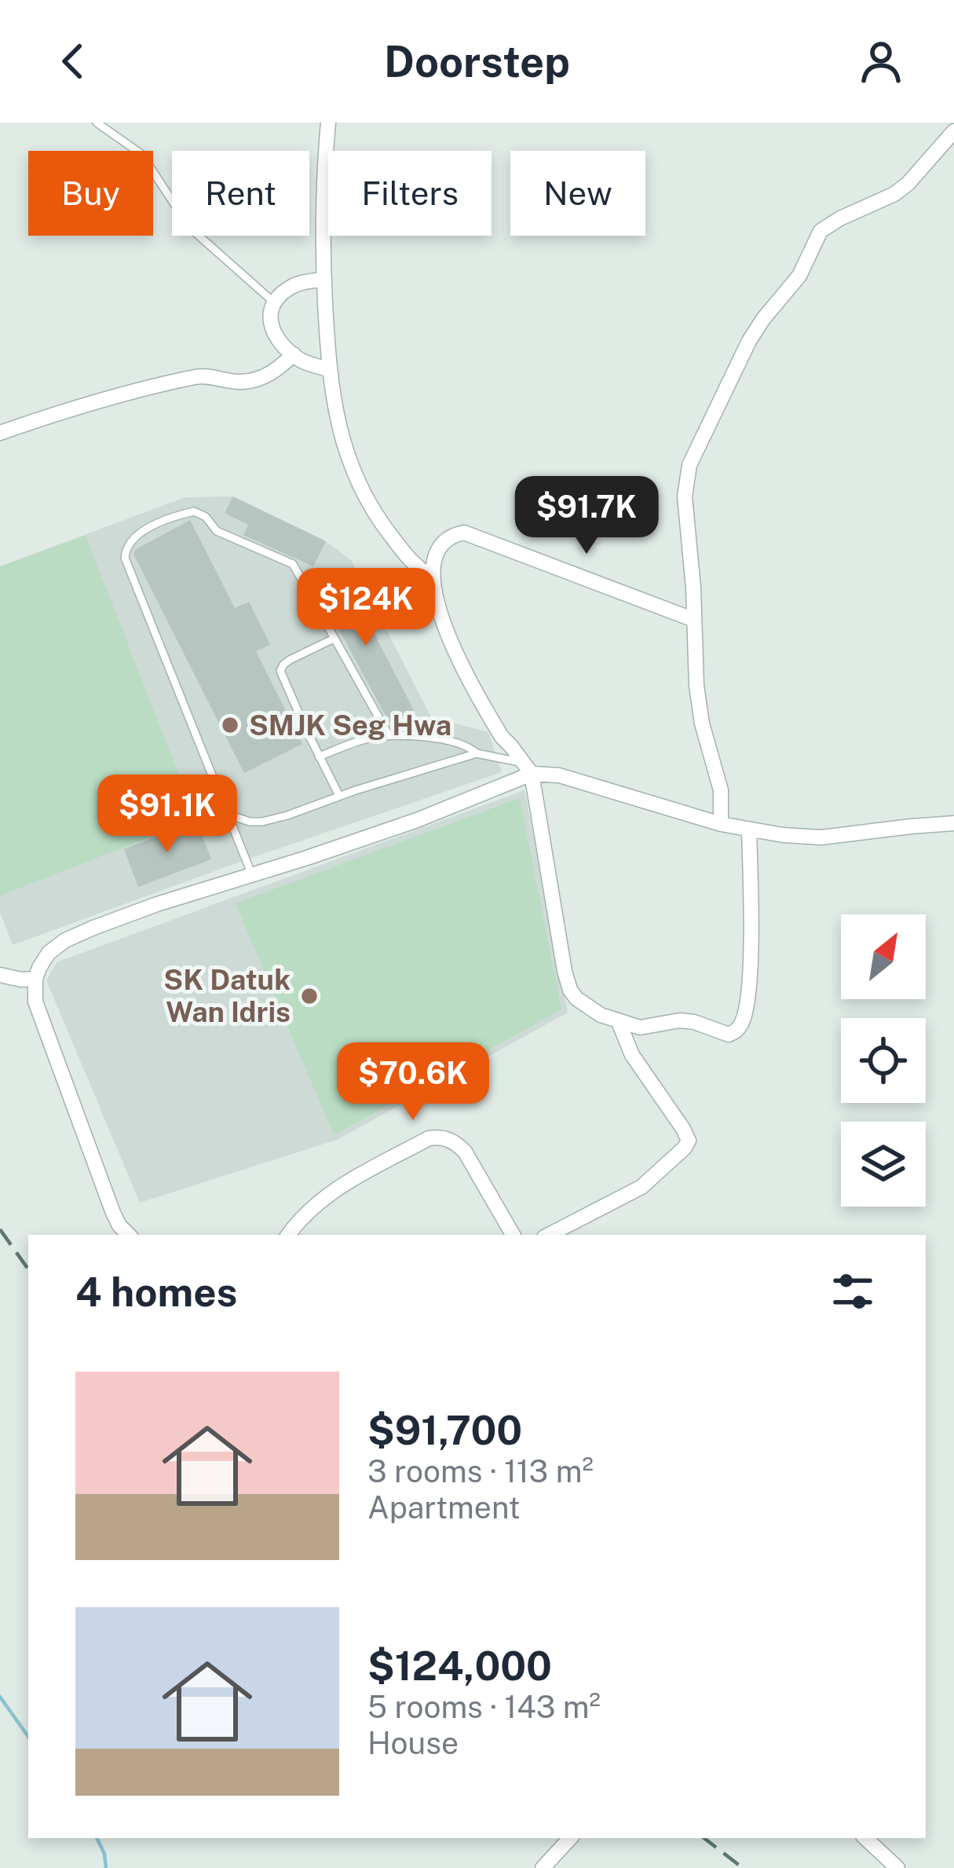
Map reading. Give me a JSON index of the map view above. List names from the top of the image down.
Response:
{
  "places": ["SMJK Seg Hwa", "SK Datuk Wan Idris"],
  "north": "top right",
  "page": {
    "header": "Doorstep",
    "chip": [
      "Buy",
      "Rent",
      "Filters",
      "New"
    ],
    "price": [
      "$91.7K",
      "$124K",
      "$91.1K",
      "$70.6K"
    ],
    "heading": "4 homes",
    "list": [
      {
        "name": "$91,700",
        "note": "3 rooms · 113 m² · Apartment"
      },
      {
        "name": "$124,000",
        "note": "5 rooms · 143 m² · House"
      }
    ]
  }
}
